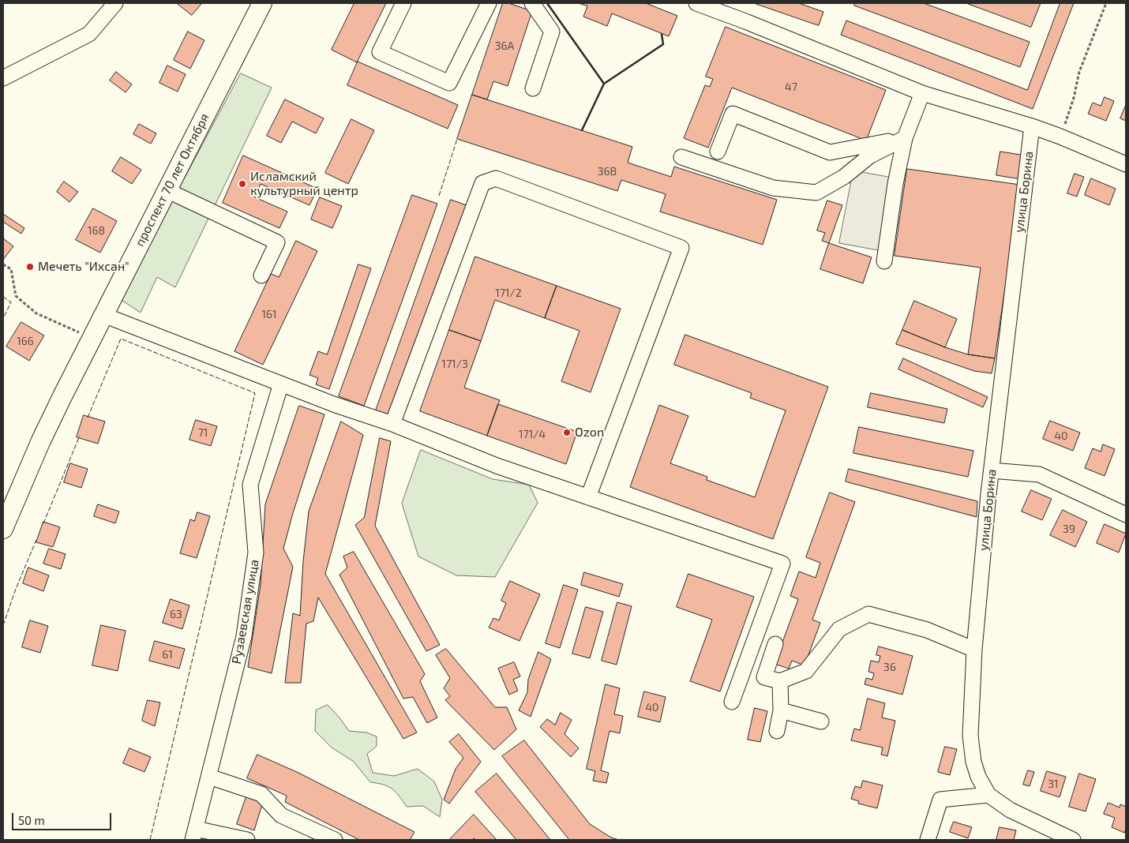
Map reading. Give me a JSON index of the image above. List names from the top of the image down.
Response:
{
  "streets": {
    "main road": ["проспект 70 лет Октября"],
    "street": ["улица Борина", "Рузаевская улица"]
  },
  "places": ["Исламский культурный центр", "Мечеть \"Ихсан\"", "Ozon"],
  "house_numbers": [
    "36А",
    "47",
    "36В",
    "168",
    "171/2",
    "161",
    "166",
    "171/3",
    "71",
    "171/4",
    "40",
    "39",
    "63",
    "61",
    "36",
    "40",
    "31"
  ],
  "scale_bar": "50 m"
}
